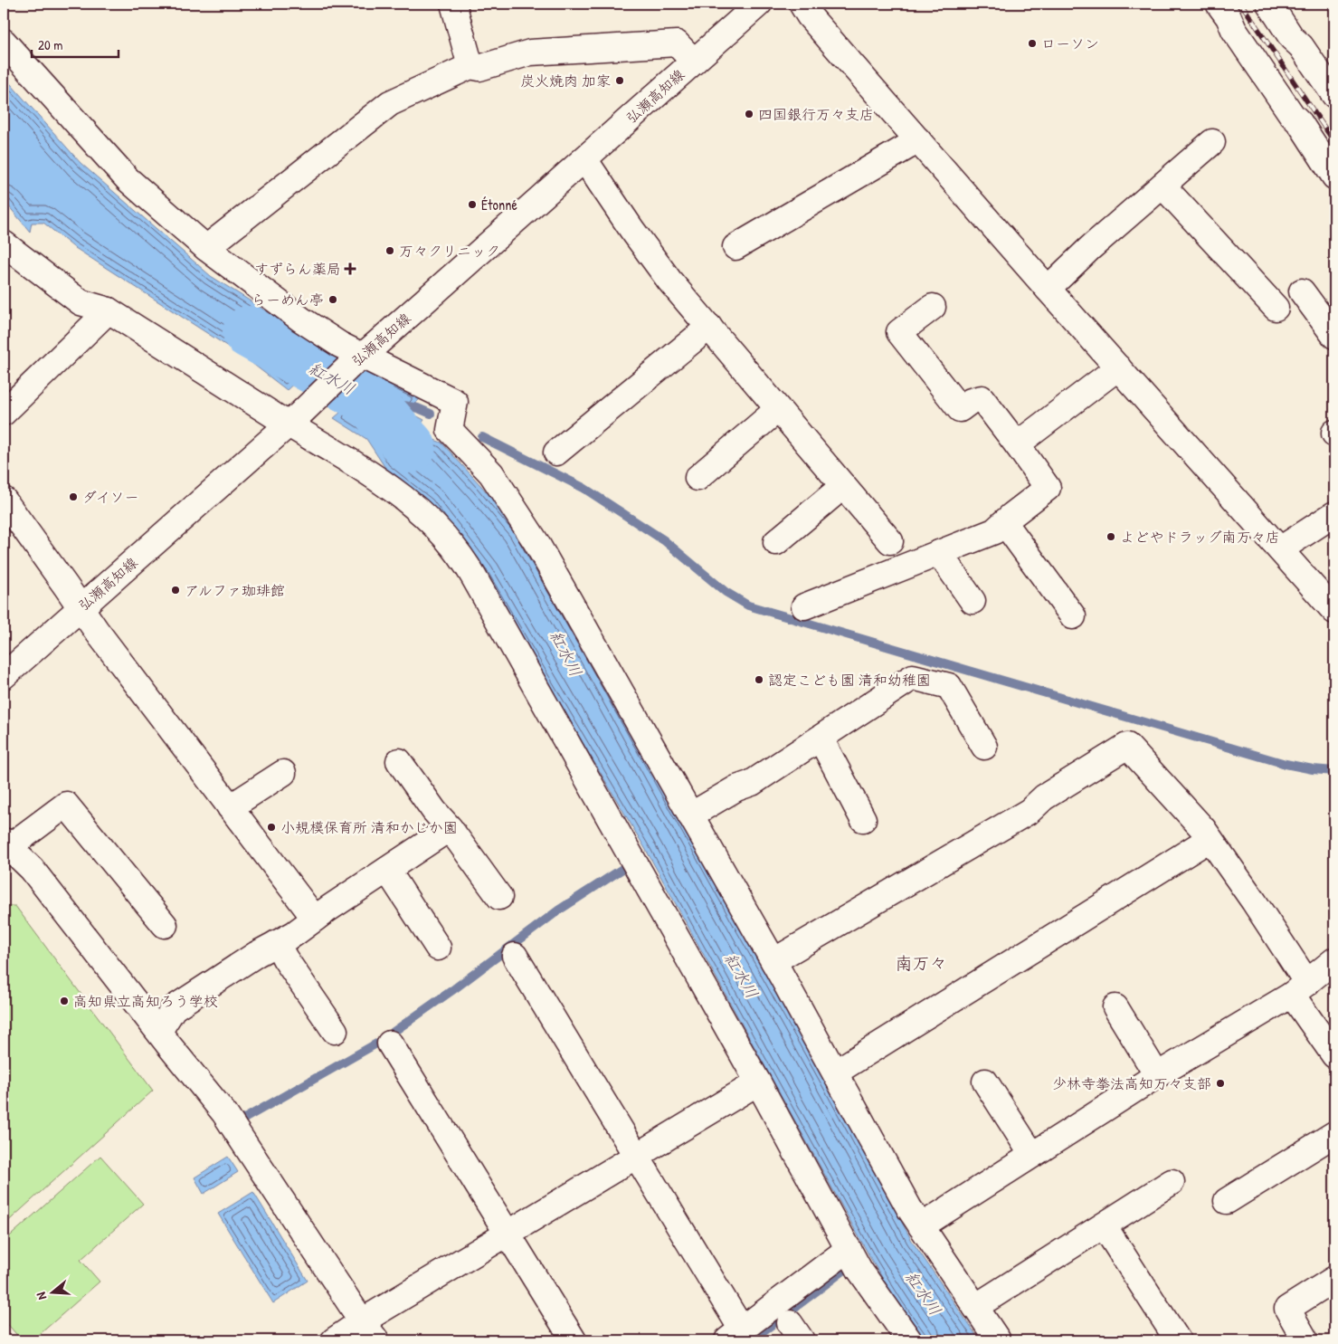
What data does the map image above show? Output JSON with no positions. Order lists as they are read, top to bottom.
{
  "streets": {
    "street": ["弘瀬高知線"]
  },
  "districts": ["南万々"],
  "water": ["紅水川"],
  "places": {
    "other": [
      "ローソン",
      "炭火焼肉 加家",
      "四国銀行万々支店",
      "Étonné",
      "万々クリニック",
      "らーめん亭",
      "ダイソー",
      "よどやドラッグ南万々店",
      "アルファ珈琲館",
      "認定こども園 清和幼稚園",
      "小規模保育所 清和かじか園",
      "高知県立高知ろう学校",
      "少林寺拳法高知万々支部"
    ],
    "health": ["すずらん薬局"]
  },
  "scale_bar": "20 m",
  "north": "left"
}
